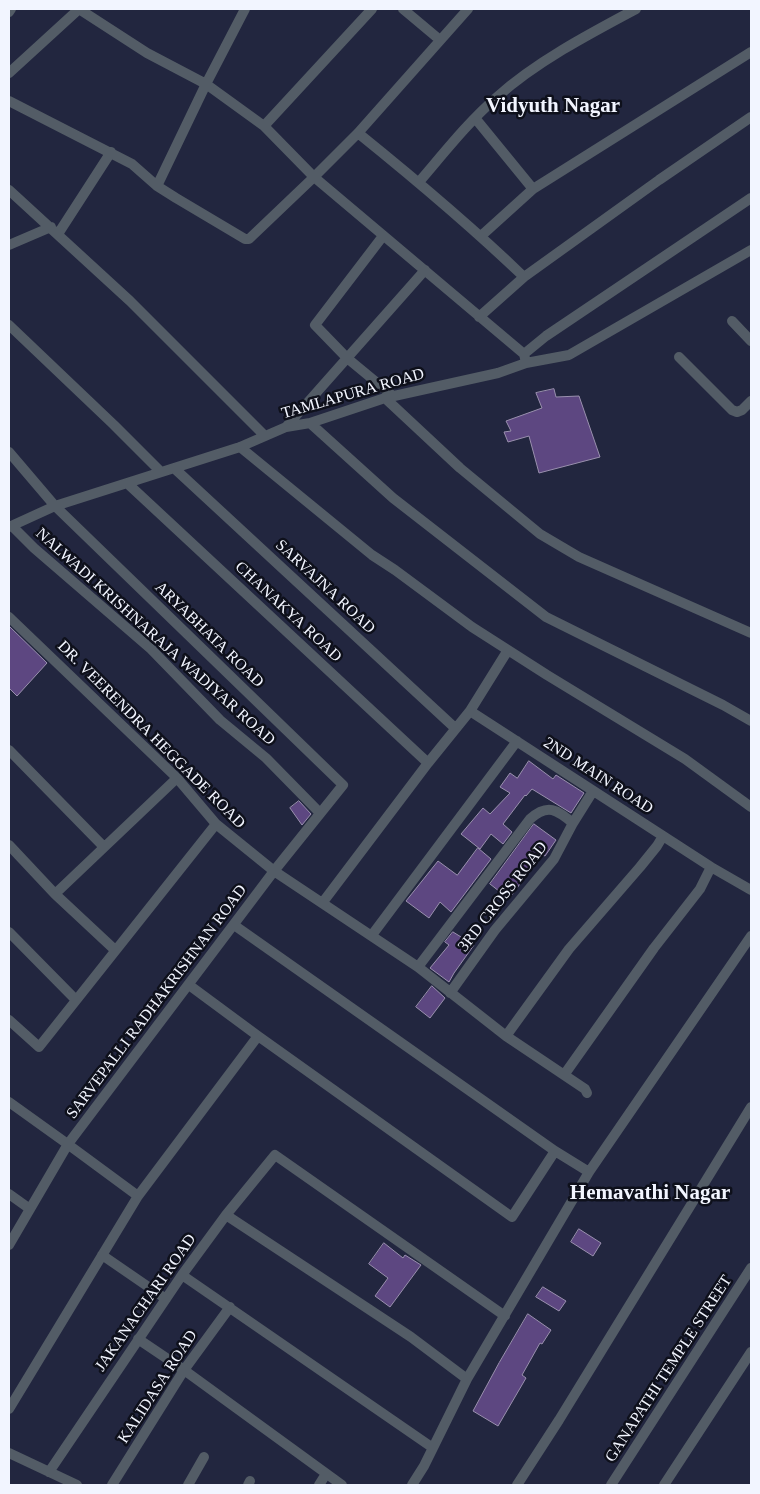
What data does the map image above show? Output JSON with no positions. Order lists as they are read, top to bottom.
{
  "streets": {
    "street": [
      "TAMLAPURA ROAD",
      "SARVAJNA ROAD",
      "CHANAKYA ROAD",
      "ARYABHATA ROAD",
      "NALWADI KRISHNARAJA WADIYAR ROAD",
      "DR. VEERENDRA HEGGADE ROAD",
      "2ND MAIN ROAD",
      "3RD CROSS ROAD",
      "SARVEPALLI RADHAKRISHNAN ROAD",
      "JAKANACHARI ROAD",
      "GANAPATHI TEMPLE STREET",
      "KALIDASA ROAD"
    ]
  },
  "crossings": [
    ["TAMLAPURA ROAD", "SARVAJNA ROAD"],
    ["TAMLAPURA ROAD", "CHANAKYA ROAD"],
    ["TAMLAPURA ROAD", "ARYABHATA ROAD"],
    ["TAMLAPURA ROAD", "NALWADI KRISHNARAJA WADIYAR ROAD"],
    ["ARYABHATA ROAD", "SARVEPALLI RADHAKRISHNAN ROAD"],
    ["NALWADI KRISHNARAJA WADIYAR ROAD", "SARVEPALLI RADHAKRISHNAN ROAD"],
    ["DR. VEERENDRA HEGGADE ROAD", "3RD CROSS ROAD"],
    ["DR. VEERENDRA HEGGADE ROAD", "SARVEPALLI RADHAKRISHNAN ROAD"],
    ["2ND MAIN ROAD", "3RD CROSS ROAD"]
  ],
  "districts": ["Vidyuth Nagar", "Hemavathi Nagar"]
}
